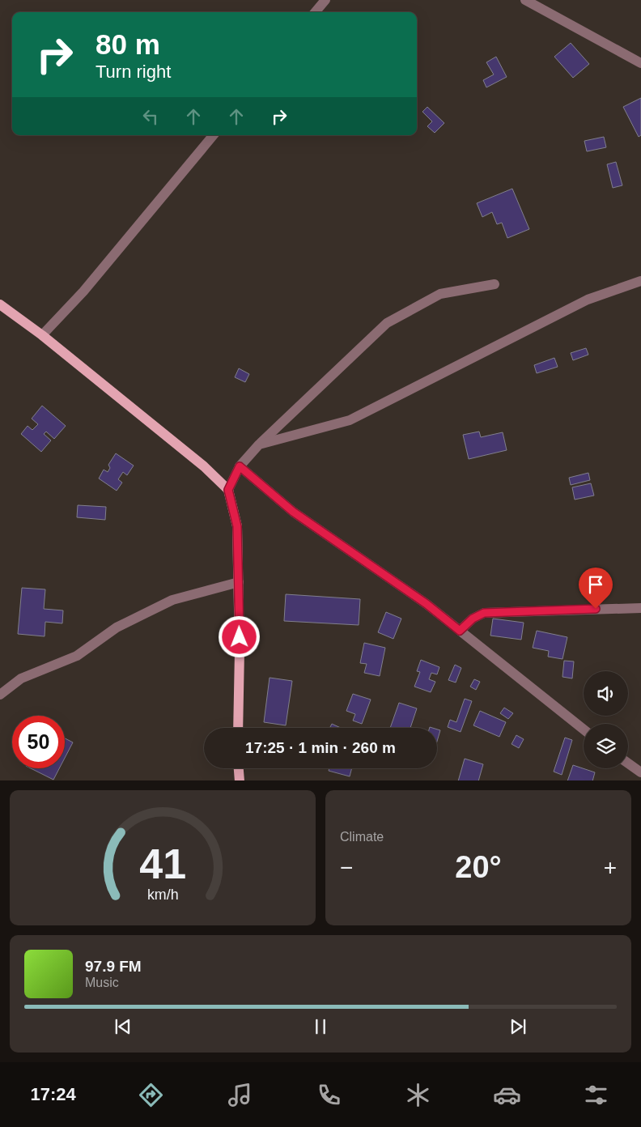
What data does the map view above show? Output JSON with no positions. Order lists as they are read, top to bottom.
{
  "page": {
    "turn": ["80 m", "Turn right"],
    "limit": "50",
    "trip": "17:25 · 1 min · 260 m",
    "tile": "Climate",
    "heat": ["−", "20°", "+"],
    "song": ["97.9 FM", "Music"],
    "tabs": "17:24",
    "gauge": ["41", "km/h"]
  }
}
